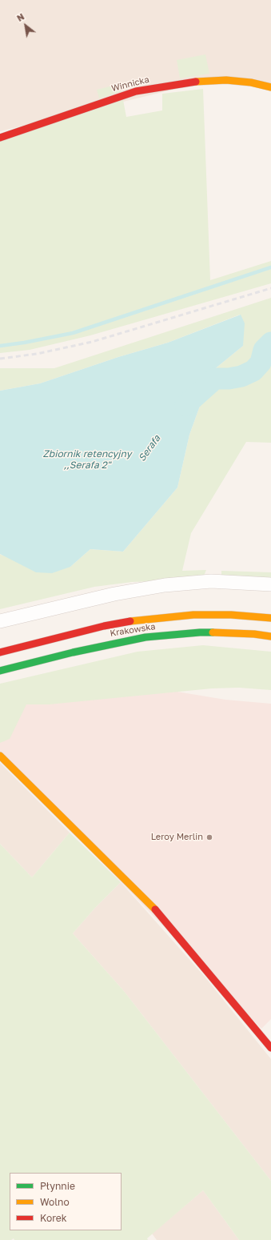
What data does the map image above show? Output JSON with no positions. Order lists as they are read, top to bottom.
{
  "streets": {
    "street": ["Winnicka", "Krakowska"]
  },
  "water": ["Serafa", "Zbiornik retencyjny ,,Serafa 2\""],
  "places": ["Leroy Merlin"],
  "legend": ["Płynnie", "Wolno", "Korek"],
  "north": "top left"
}
